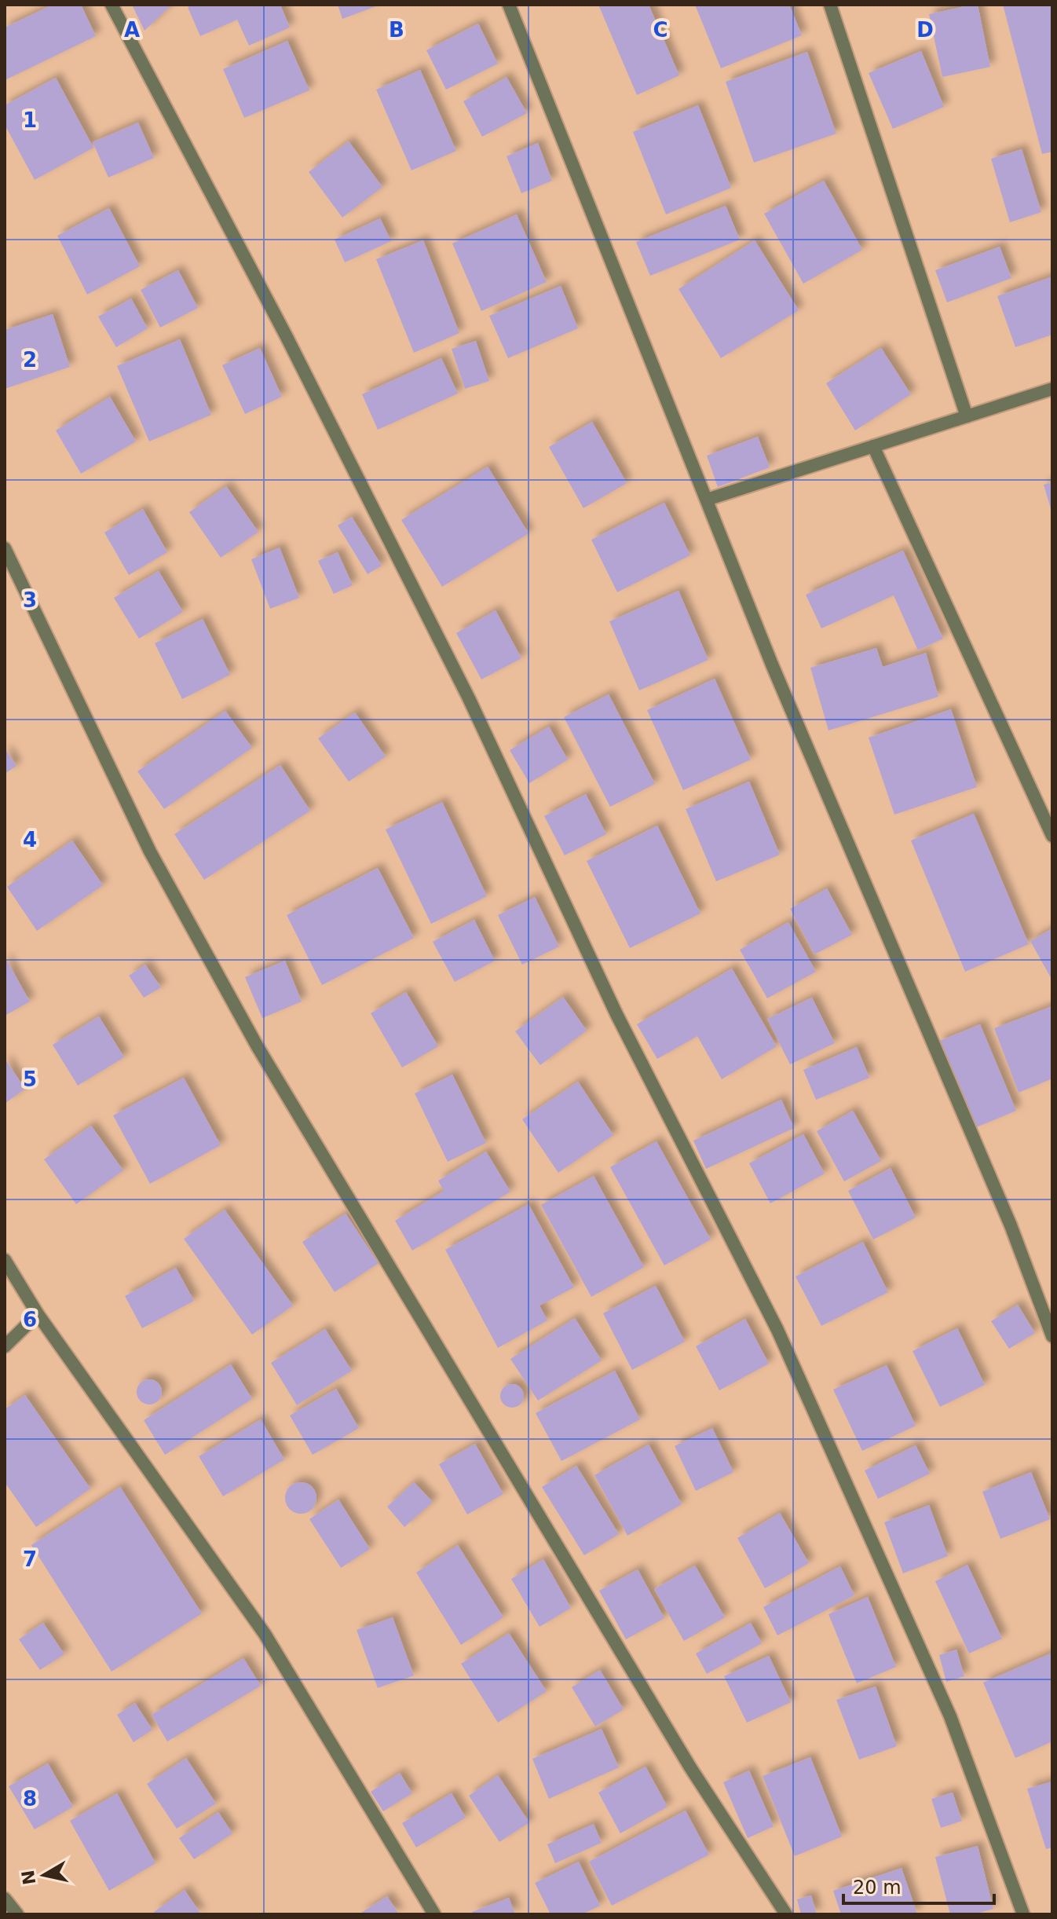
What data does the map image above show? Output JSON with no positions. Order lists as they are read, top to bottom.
{
  "scale_bar": "20 m",
  "north": "left",
  "grid": {
    "columns": [
      "A",
      "B",
      "C",
      "D"
    ],
    "rows": [
      "1",
      "2",
      "3",
      "4",
      "5",
      "6",
      "7",
      "8"
    ]
  }
}
